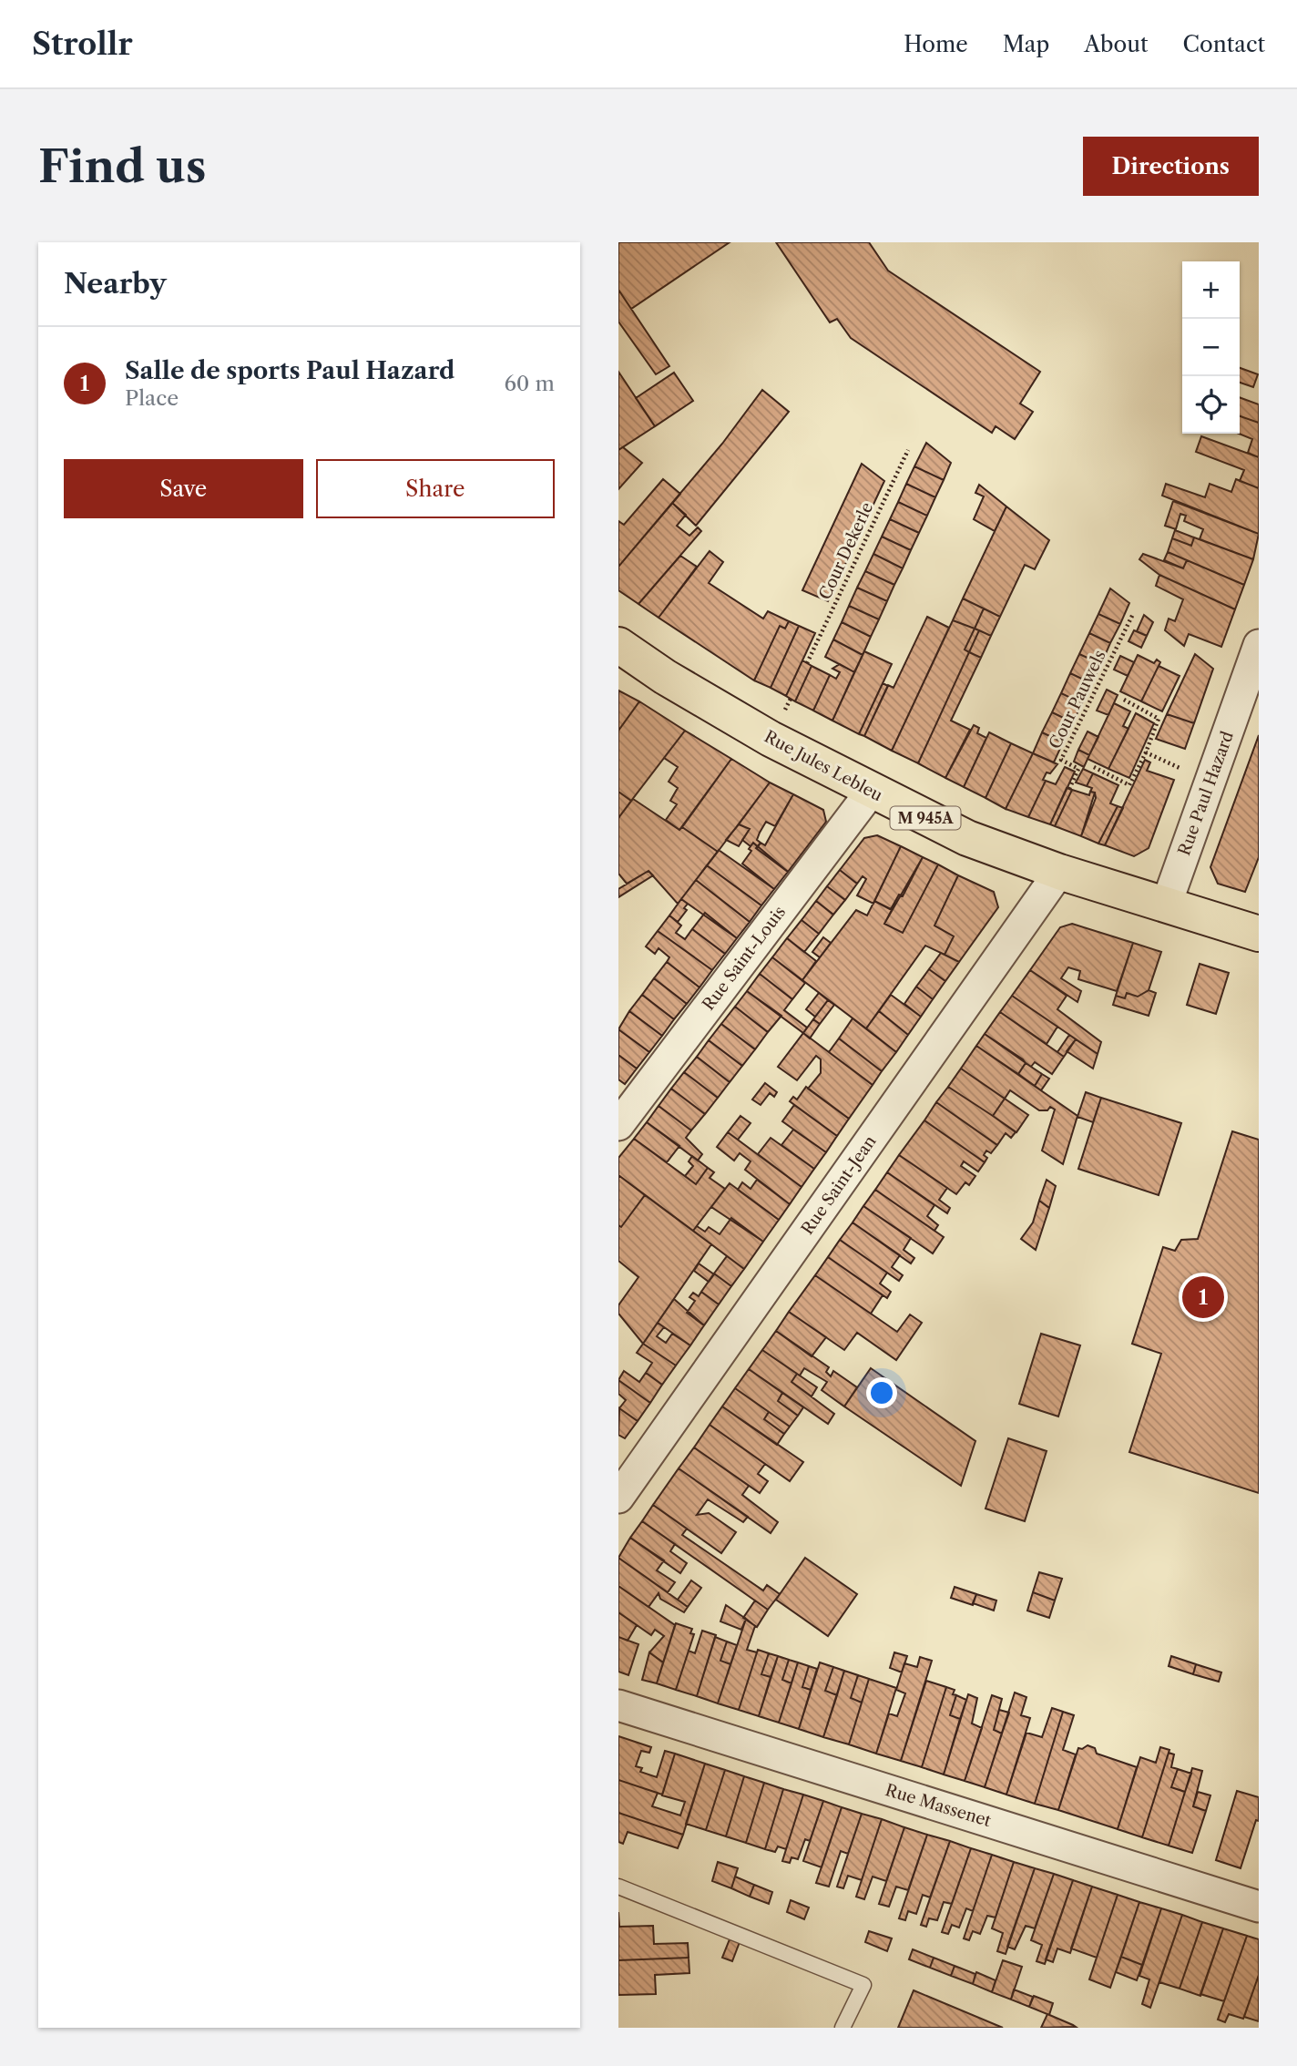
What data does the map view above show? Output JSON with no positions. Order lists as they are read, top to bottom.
{
  "streets": {
    "main road": ["Rue Jules Lebleu", "M 945A"],
    "street": [
      "Rue Paul Hazard",
      "Rue Saint-Louis",
      "Rue Saint-Jean",
      "Rue Massenet"
    ],
    "path": ["Cour Dekerle", "Cour Pauwels"]
  },
  "crossings": [
    ["Rue Jules Lebleu", "Rue Paul Hazard"],
    ["Rue Jules Lebleu", "Rue Saint-Louis"],
    ["Rue Jules Lebleu", "Rue Saint-Jean"]
  ],
  "page": {
    "header": "Strollr",
    "nav": [
      "Home",
      "Map",
      "About",
      "Contact"
    ],
    "buttons": [
      "Directions",
      ["Save", "Share"]
    ],
    "title": "Find us",
    "heading": "Nearby",
    "map_buttons": ["+", "−"],
    "list": [
      {
        "mark": "1",
        "name": "Salle de sports Paul Hazard",
        "note": "Place",
        "value": "60 m"
      }
    ],
    "pins": "1"
  }
}
